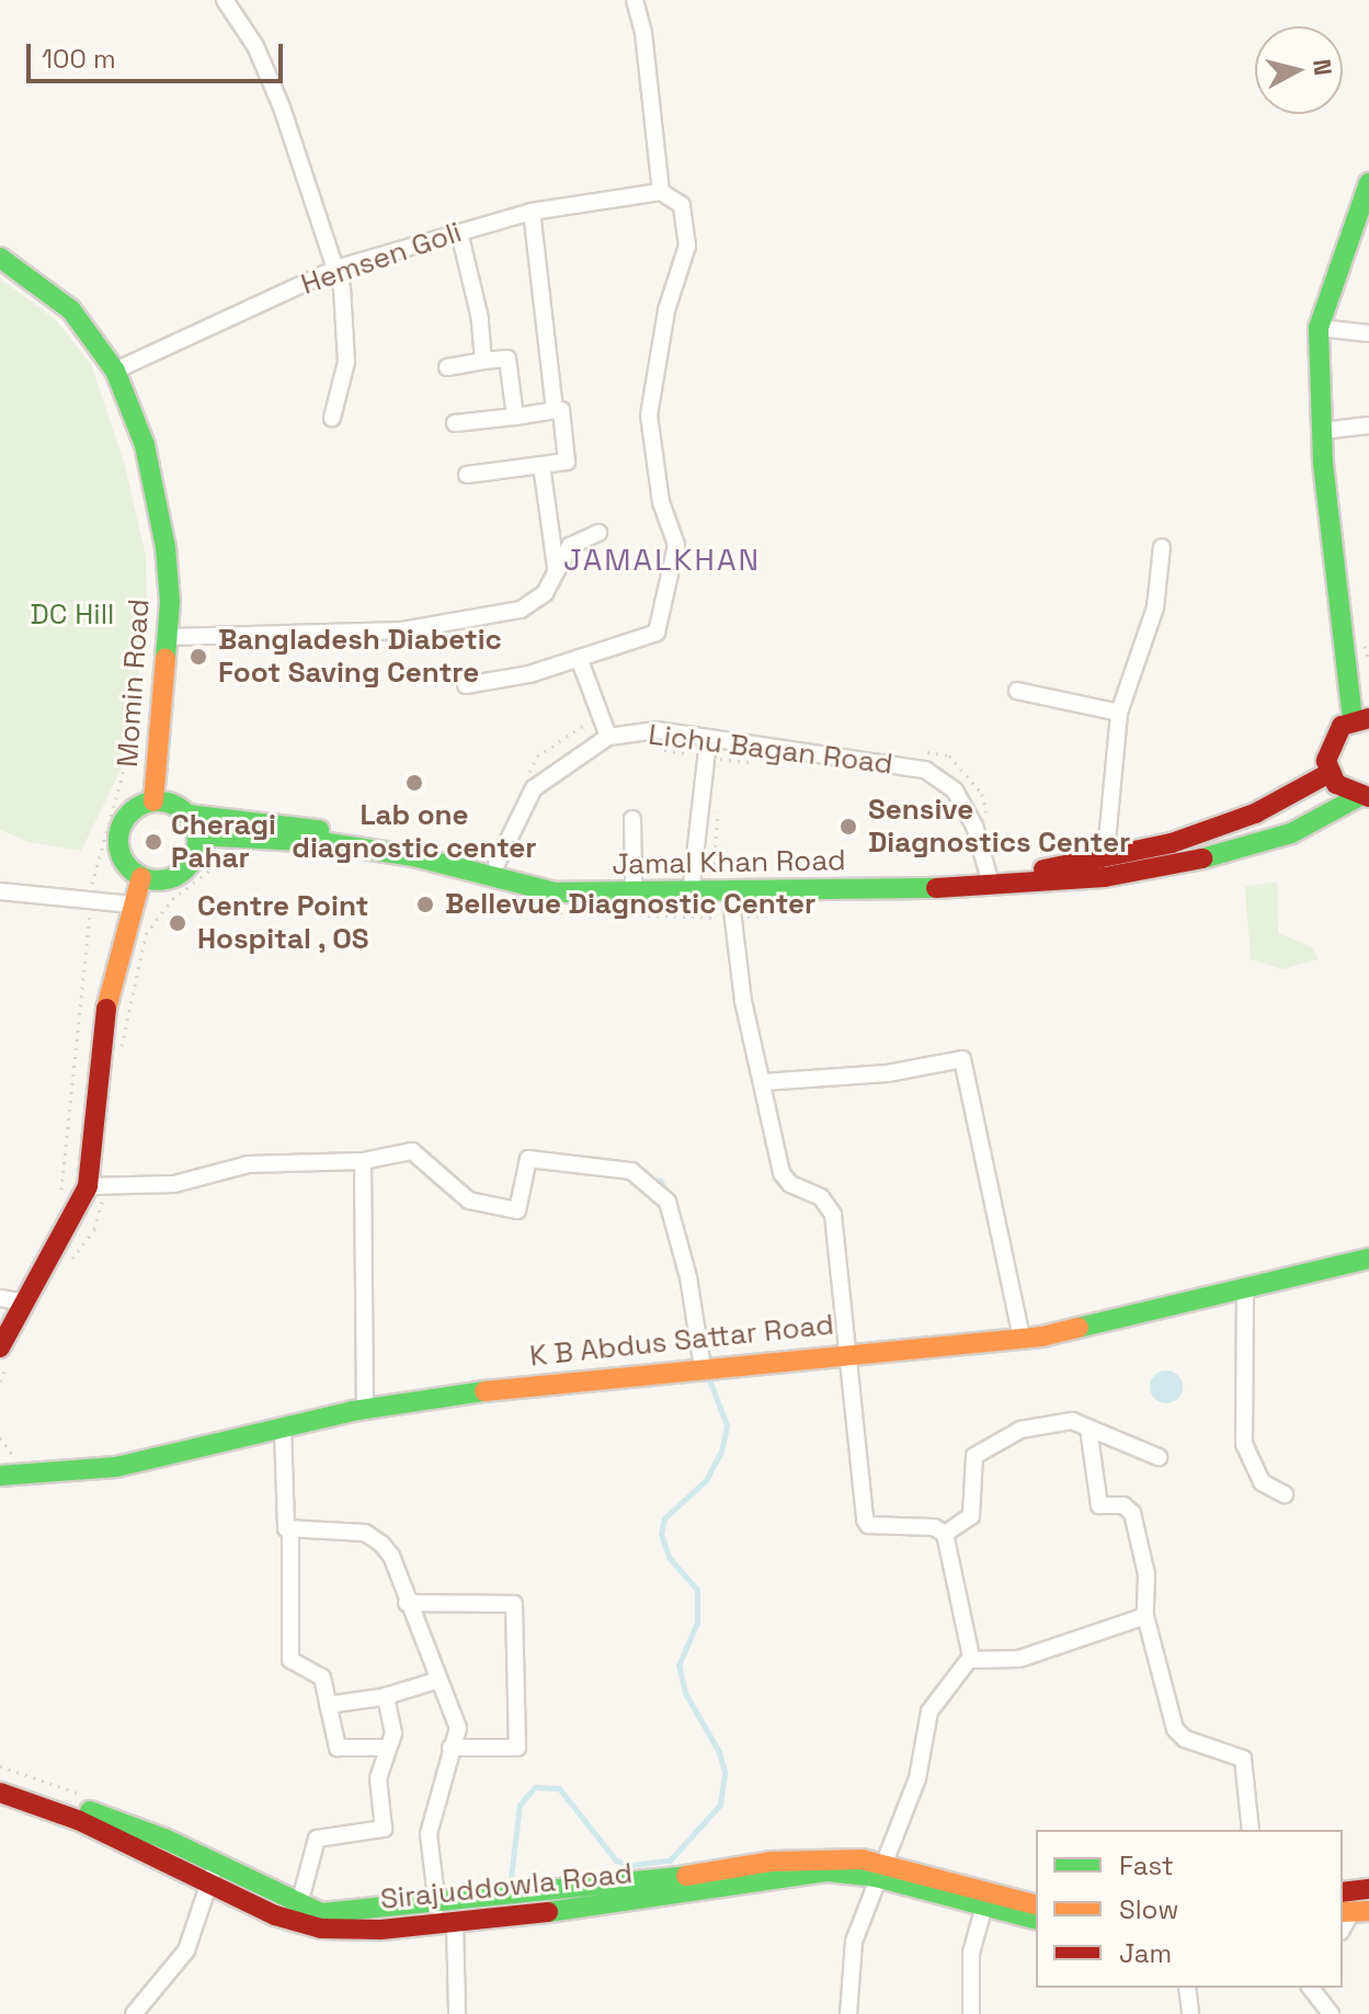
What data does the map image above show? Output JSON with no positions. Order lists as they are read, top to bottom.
{
  "streets": {
    "main road": [
      "Momin Road",
      "Jamal Khan Road",
      "K B Abdus Sattar Road",
      "Sirajuddowla Road"
    ],
    "street": ["Hemsen Goli", "Lichu Bagan Road"]
  },
  "crossings": [
    ["Hemsen Goli", "Momin Road"],
    ["Momin Road", "Jamal Khan Road"]
  ],
  "districts": ["JAMALKHAN"],
  "parks": ["DC Hill"],
  "places": [
    "Bangladesh Diabetic Foot Saving Centre",
    "Lab one diagnostic center",
    "Sensive Diagnostics Center",
    "Cheragi Pahar",
    "Bellevue Diagnostic Center",
    "Centre Point Hospital , OS"
  ],
  "legend": ["Fast", "Slow", "Jam"],
  "scale_bar": "100 m",
  "north": "right"
}
